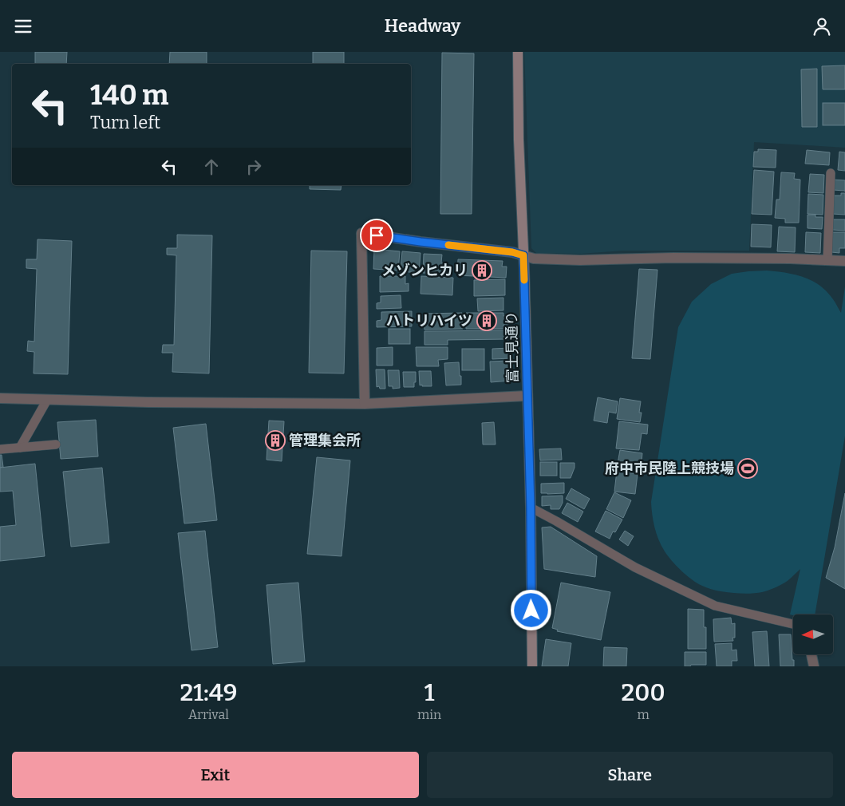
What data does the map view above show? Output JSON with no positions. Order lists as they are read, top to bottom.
{
  "streets": {
    "street": ["富士見通り"]
  },
  "places": {
    "building": ["メゾンヒカリ", "ハトリハイツ", "管理集会所"],
    "sports": ["府中市民陸上競技場"]
  },
  "north": "left",
  "page": {
    "header": "Headway",
    "turn": ["140 m", "Turn left"],
    "eta": [
      "21:49",
      "Arrival",
      "1",
      "min",
      "200",
      "m"
    ],
    "buttons": ["Exit", "Share"]
  }
}
